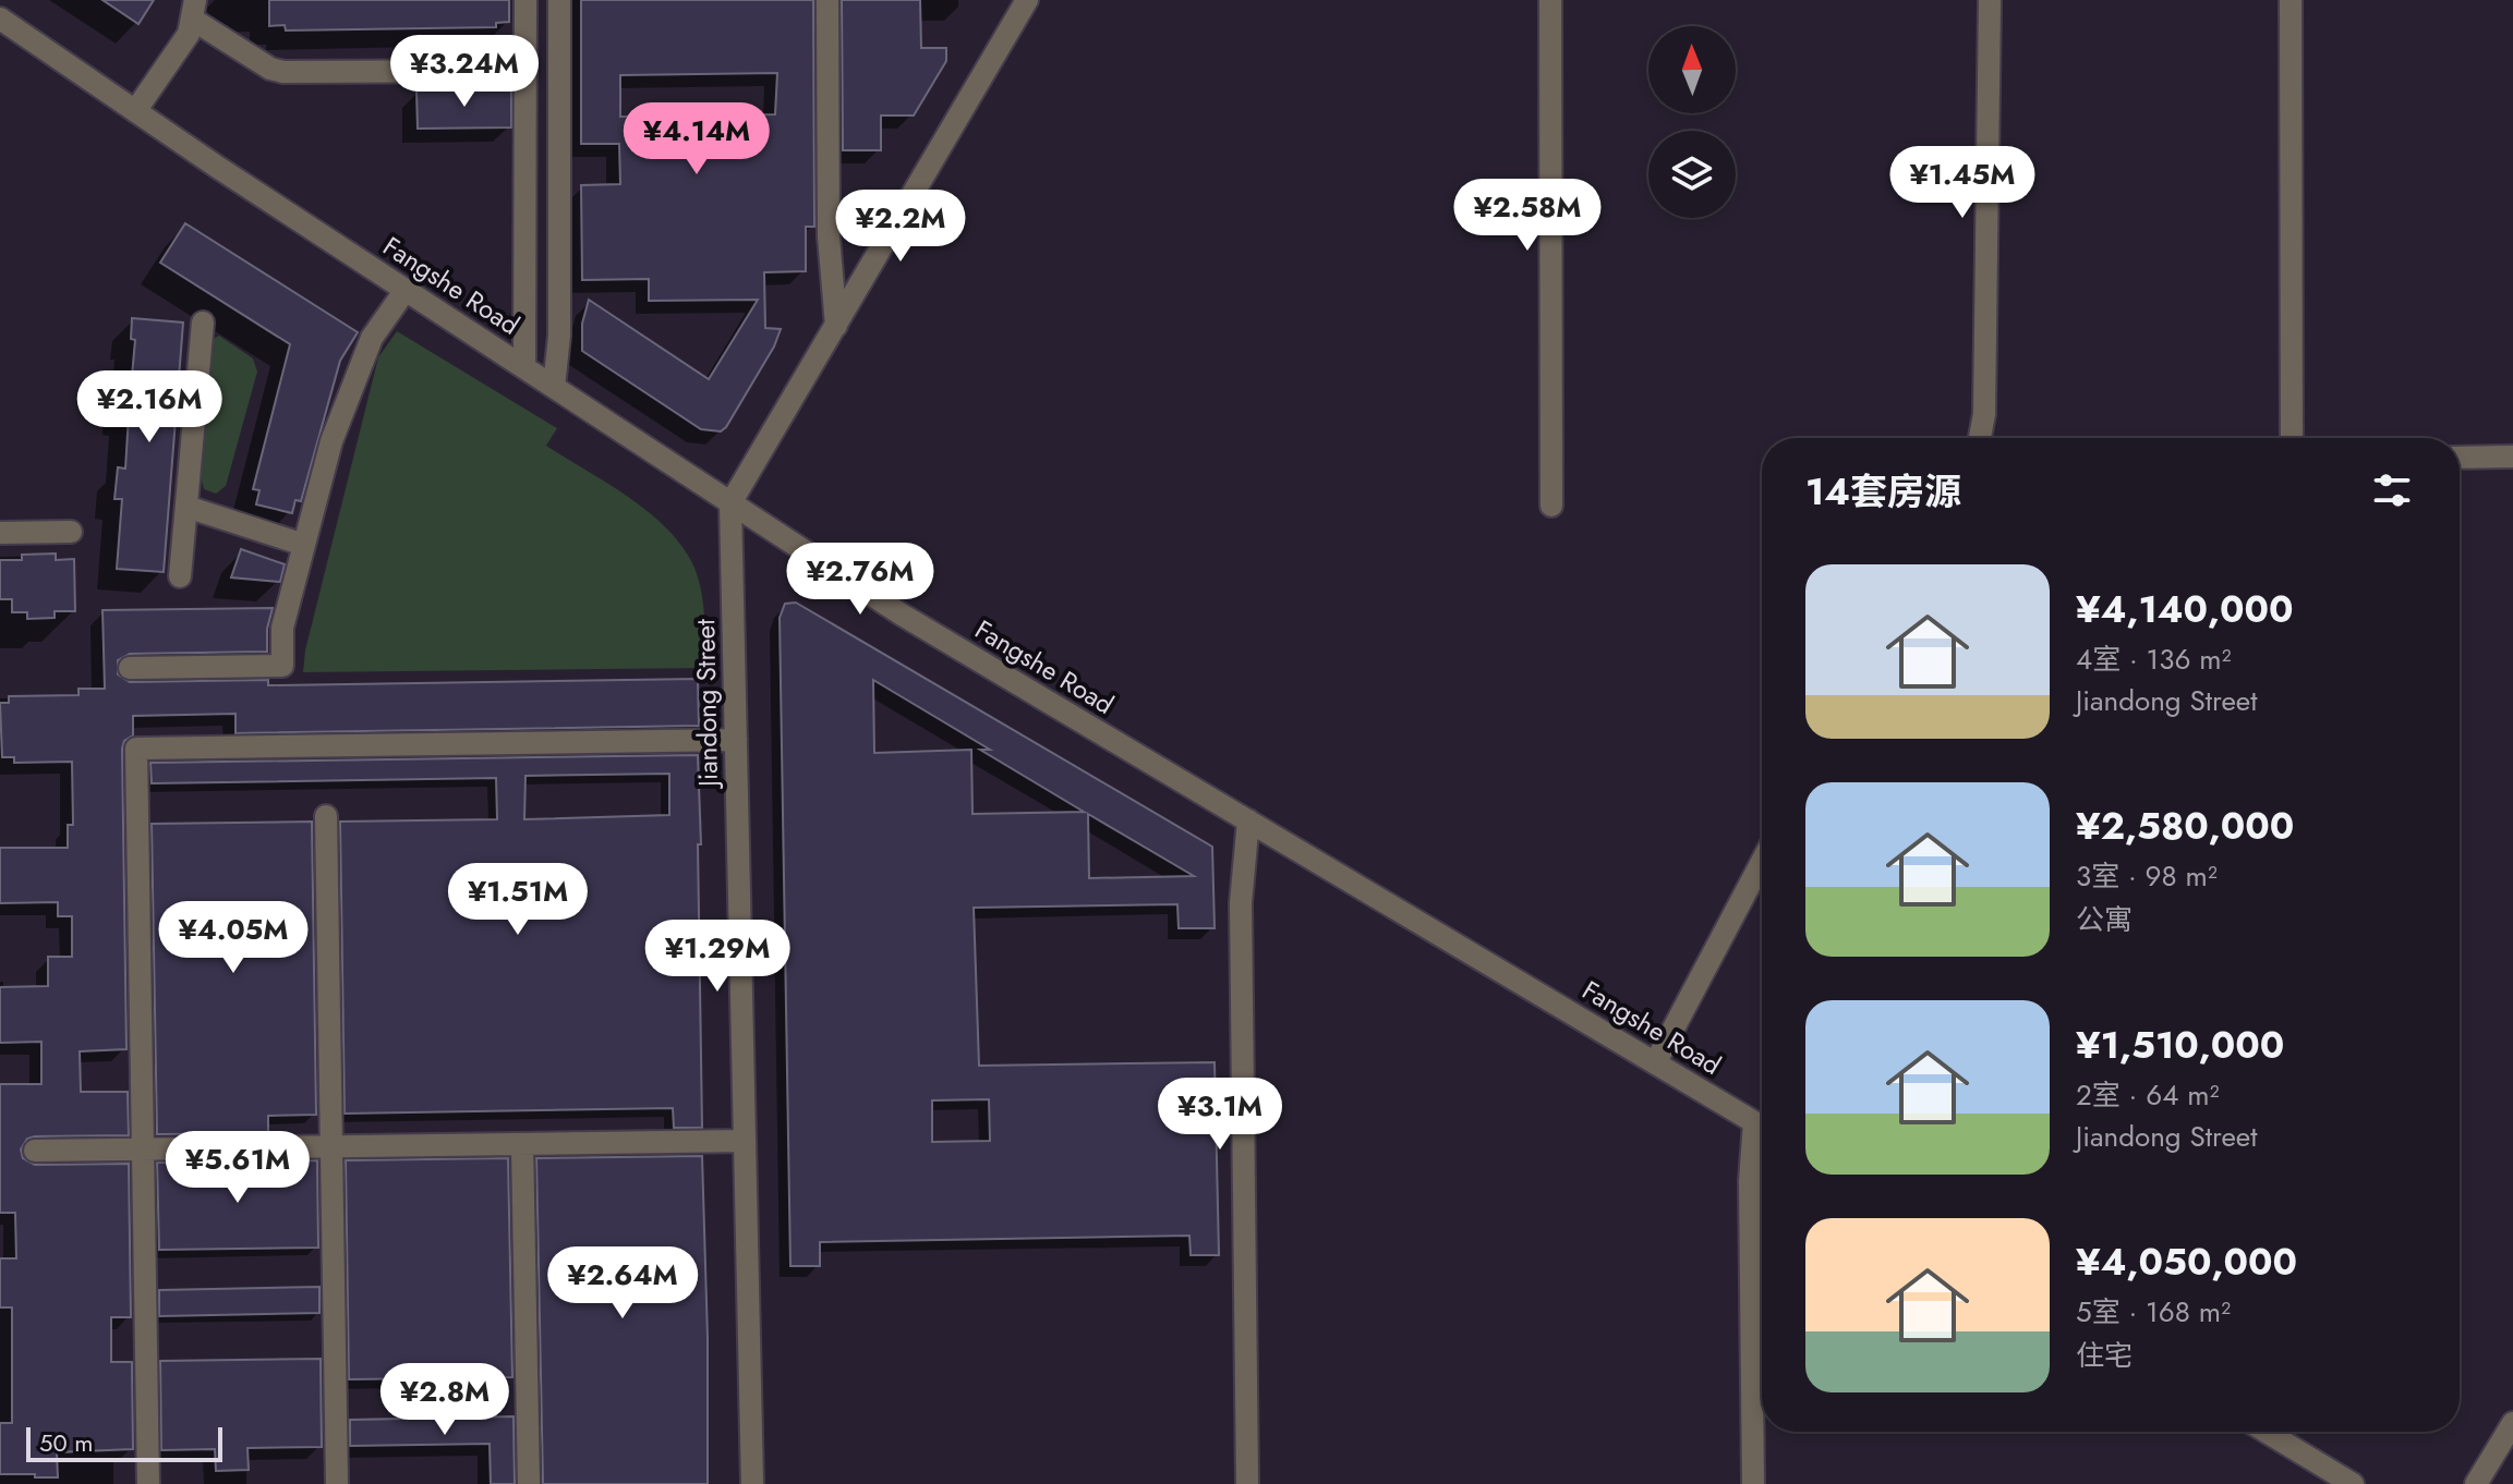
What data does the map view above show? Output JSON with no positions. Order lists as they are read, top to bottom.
{
  "streets": {
    "street": ["Fangshe Road", "Jiandong Street"]
  },
  "crossings": [
    ["Fangshe Road", "Jiandong Street"]
  ],
  "scale_bar": "50 m",
  "north": "top",
  "page": {
    "price": [
      "¥3.24M",
      "¥4.14M",
      "¥1.45M",
      "¥2.58M",
      "¥2.2M",
      "¥2.16M",
      "¥2.76M",
      "¥1.51M",
      "¥4.05M",
      "¥1.29M",
      "¥3.1M",
      "¥5.61M",
      "¥2.64M",
      "¥2.8M"
    ],
    "heading": "14套房源",
    "list": [
      {
        "name": "¥4,140,000",
        "note": "4室 · 136 m² · Jiandong Street"
      },
      {
        "name": "¥2,580,000",
        "note": "3室 · 98 m² · 公寓"
      },
      {
        "name": "¥1,510,000",
        "note": "2室 · 64 m² · Jiandong Street"
      },
      {
        "name": "¥4,050,000",
        "note": "5室 · 168 m² · 住宅"
      }
    ],
    "scale": "50 m"
  }
}
